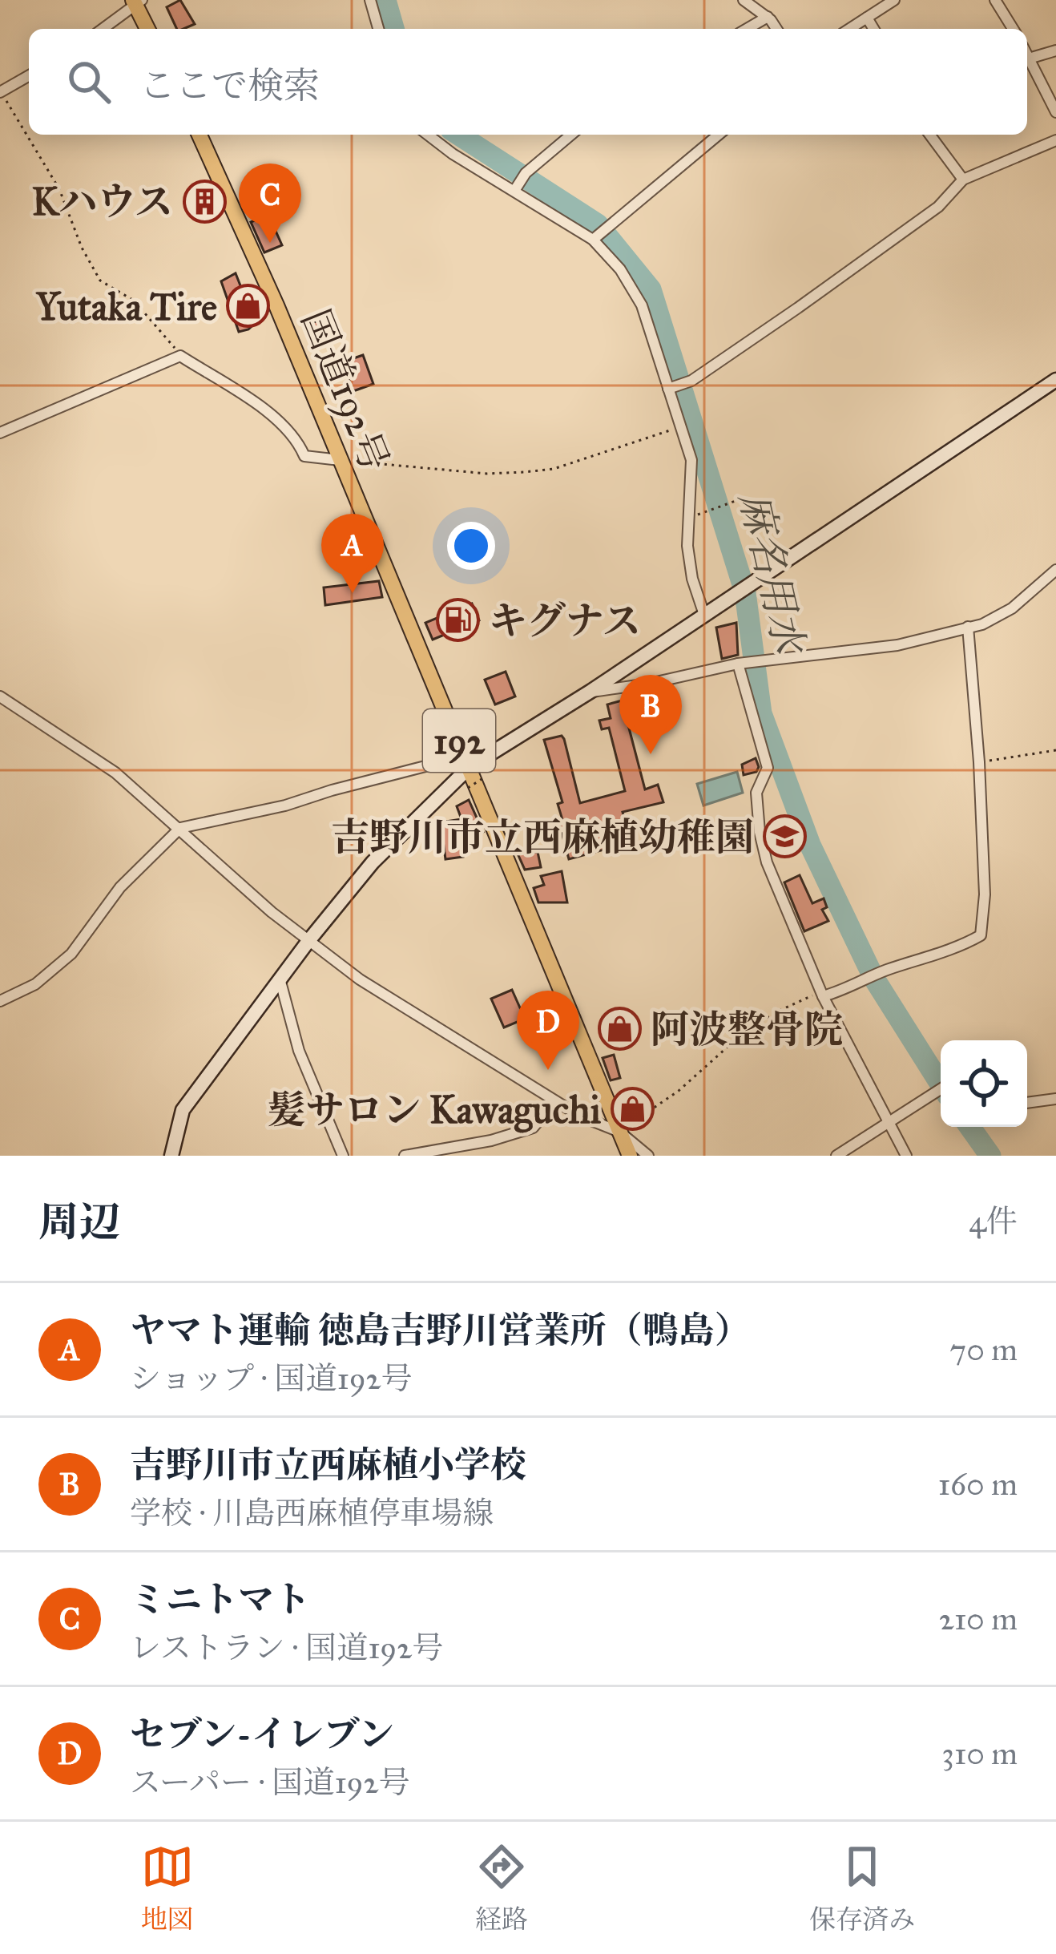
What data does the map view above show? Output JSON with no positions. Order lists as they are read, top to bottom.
{
  "streets": {
    "highway": ["国道192号", "192"]
  },
  "water": ["麻名用水"],
  "places": {
    "building": ["Kハウス"],
    "shop": ["Yutaka Tire", "阿波整骨院", "髪サロン Kawaguchi"],
    "fuel station": ["キグナス"],
    "school or university": ["吉野川市立西麻植幼稚園"]
  },
  "page": {
    "search": "ここで検索",
    "pins": [
      "C",
      "A",
      "B",
      "D"
    ],
    "heading": ["周辺", "4件"],
    "list": [
      {
        "mark": "A",
        "name": "ヤマト運輸 徳島吉野川営業所（鴨島）",
        "note": "ショップ · 国道192号",
        "value": "70 m"
      },
      {
        "mark": "B",
        "name": "吉野川市立西麻植小学校",
        "note": "学校 · 川島西麻植停車場線",
        "value": "160 m"
      },
      {
        "mark": "C",
        "name": "ミニトマト",
        "note": "レストラン · 国道192号",
        "value": "210 m"
      },
      {
        "mark": "D",
        "name": "セブン-イレブン",
        "note": "スーパー · 国道192号",
        "value": "310 m"
      }
    ],
    "nav": ["地図", "経路", "保存済み"]
  }
}
